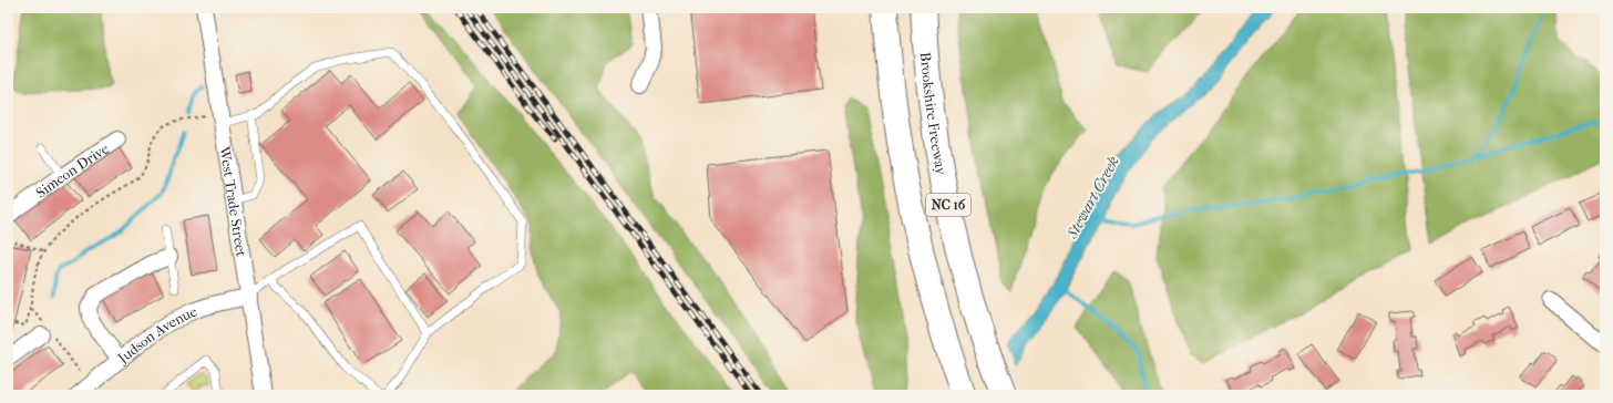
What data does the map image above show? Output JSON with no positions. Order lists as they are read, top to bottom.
{
  "streets": {
    "highway": ["Brookshire Freeway", "NC 16"],
    "street": ["Simeon Drive", "West Trade Street", "Judson Avenue"]
  },
  "crossings": [
    ["West Trade Street", "Judson Avenue"]
  ],
  "water": ["Stewart Creek"]
}
